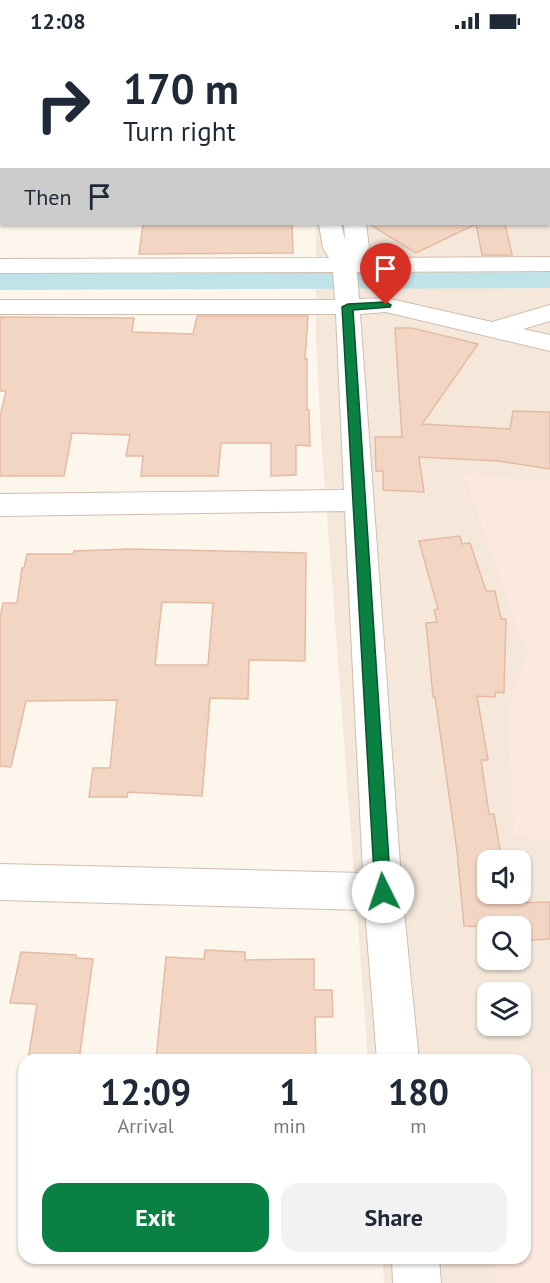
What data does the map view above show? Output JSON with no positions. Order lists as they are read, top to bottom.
{
  "page": {
    "status": "12:08",
    "turn": ["170 m", "Turn right"],
    "then": "Then",
    "eta": [
      "12:09",
      "Arrival",
      "1",
      "min",
      "180",
      "m"
    ],
    "buttons": ["Exit", "Share"]
  }
}
